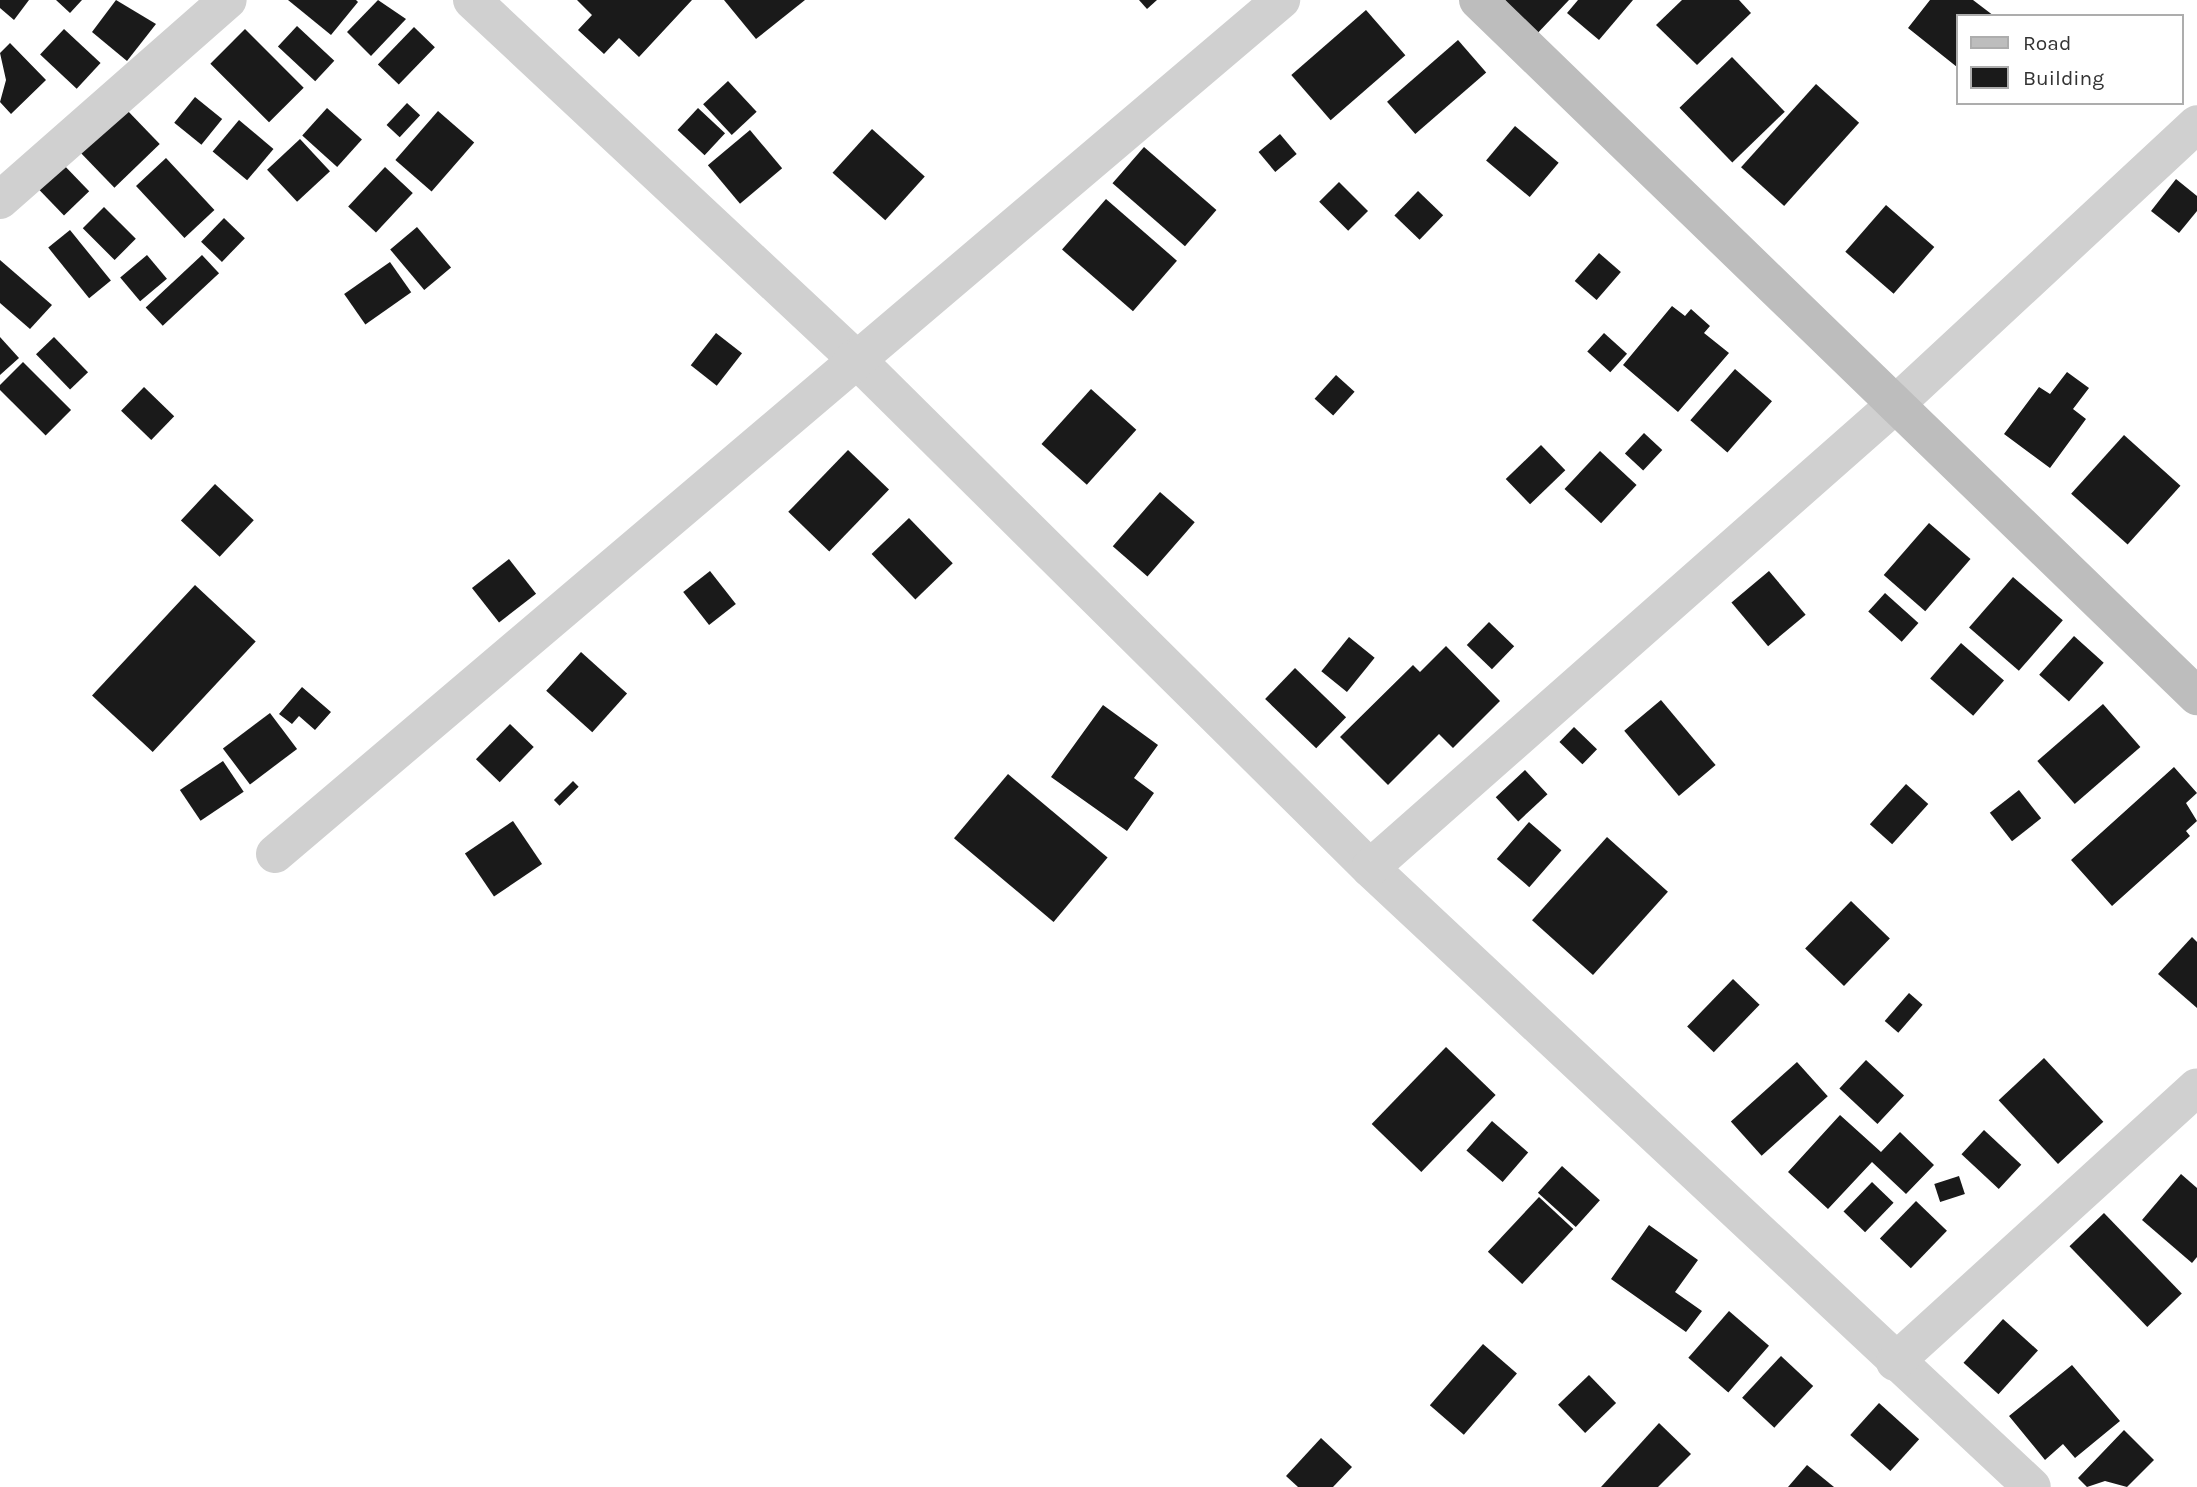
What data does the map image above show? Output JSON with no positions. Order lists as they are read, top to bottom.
{
  "legend": ["Road", "Building"]
}
